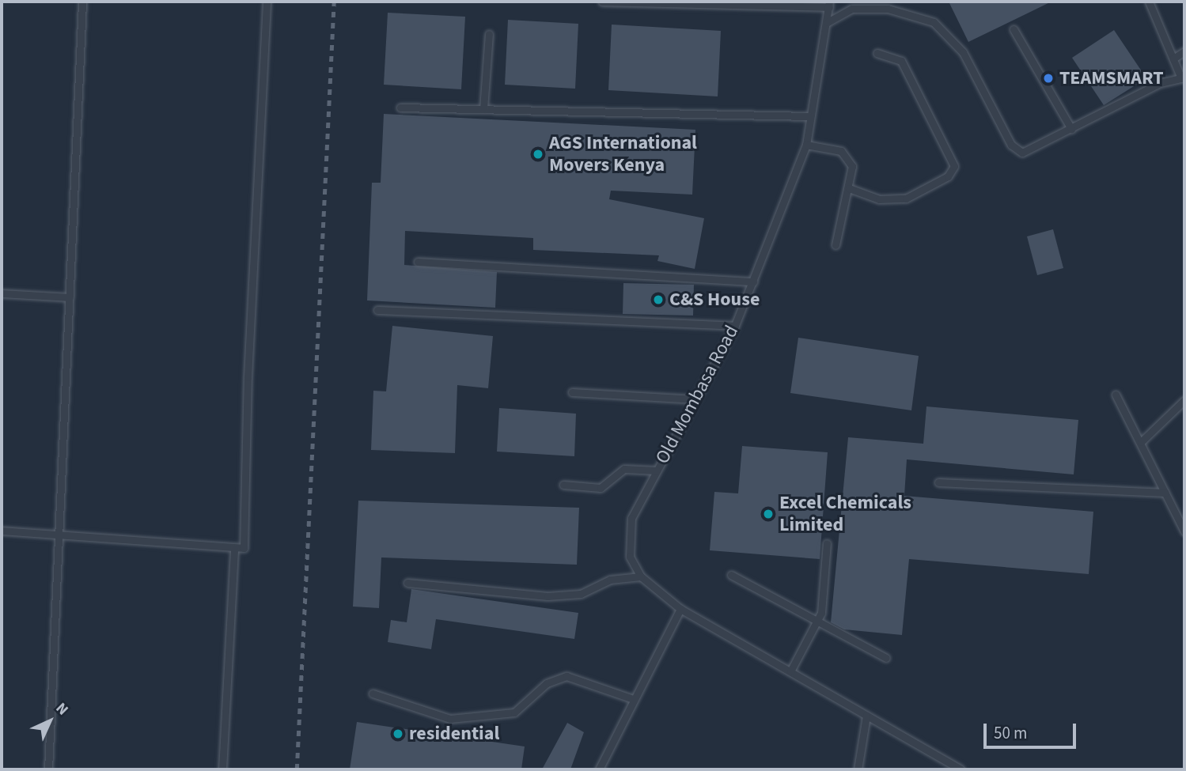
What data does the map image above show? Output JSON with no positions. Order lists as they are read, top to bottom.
{
  "streets": {
    "lane": ["Old Mombasa Road"]
  },
  "places": [
    "TEAMSMART",
    "AGS International Movers Kenya",
    "C&S House",
    "Excel Chemicals Limited",
    "residential"
  ],
  "scale_bar": "50 m",
  "north": "top right"
}
